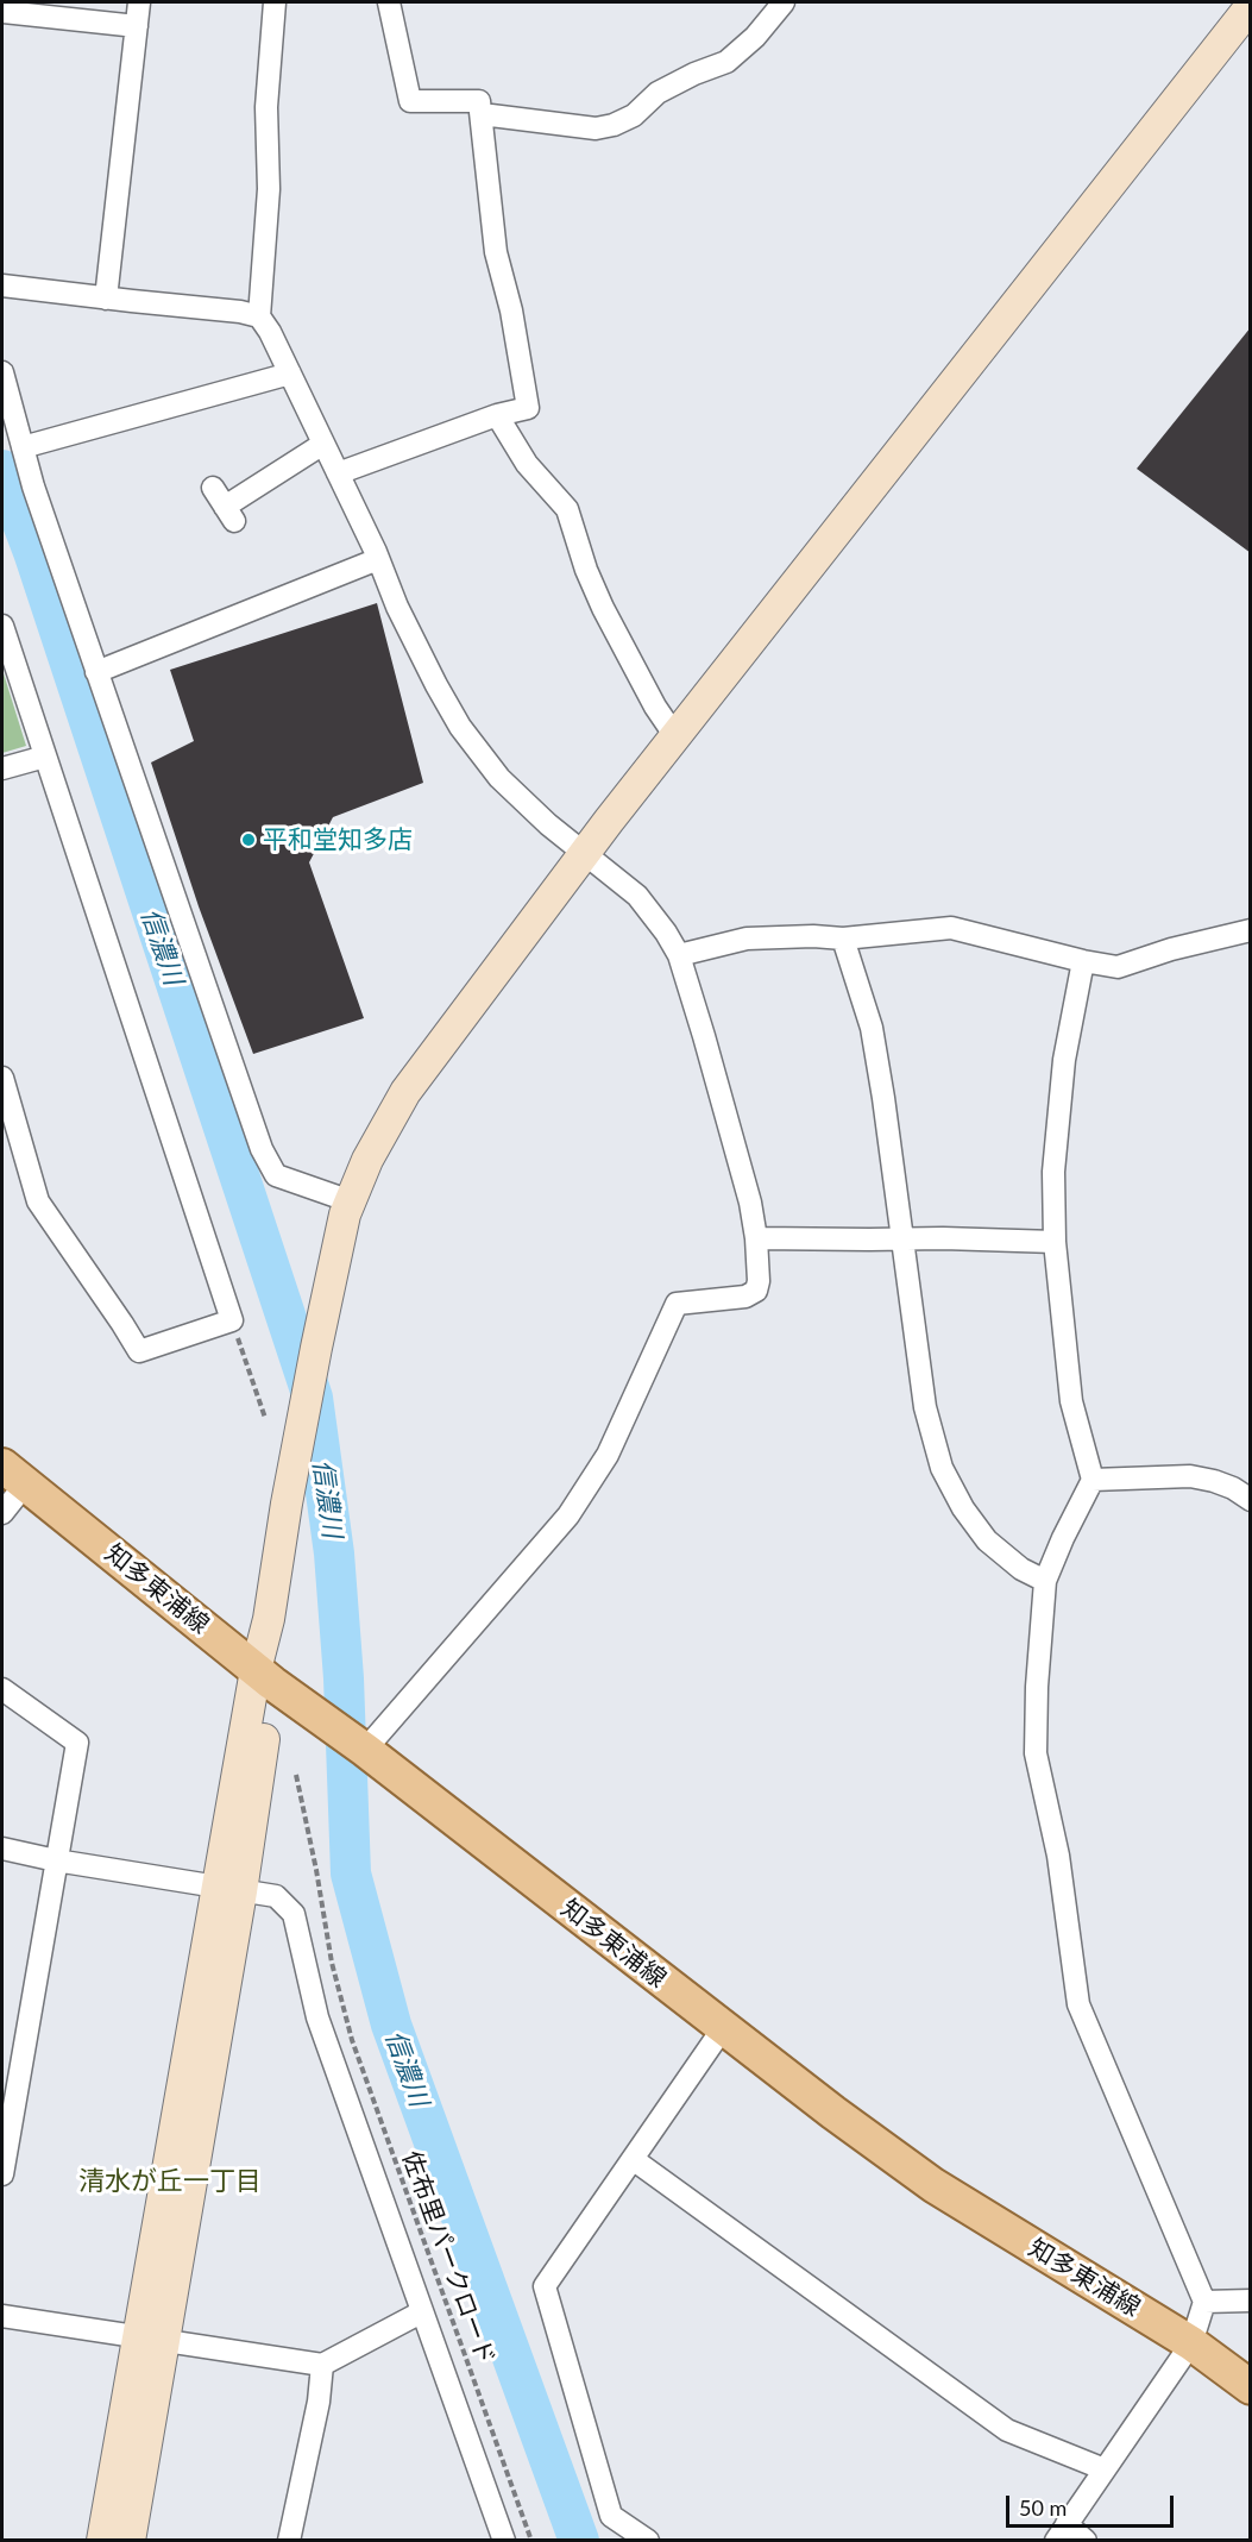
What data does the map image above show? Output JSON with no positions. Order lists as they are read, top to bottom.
{
  "streets": {
    "main road": ["知多東浦線"],
    "path": ["佐布里パークロード"]
  },
  "districts": ["清水が丘一丁目"],
  "water": ["信濃川"],
  "places": ["平和堂知多店"],
  "scale_bar": "50 m"
}
